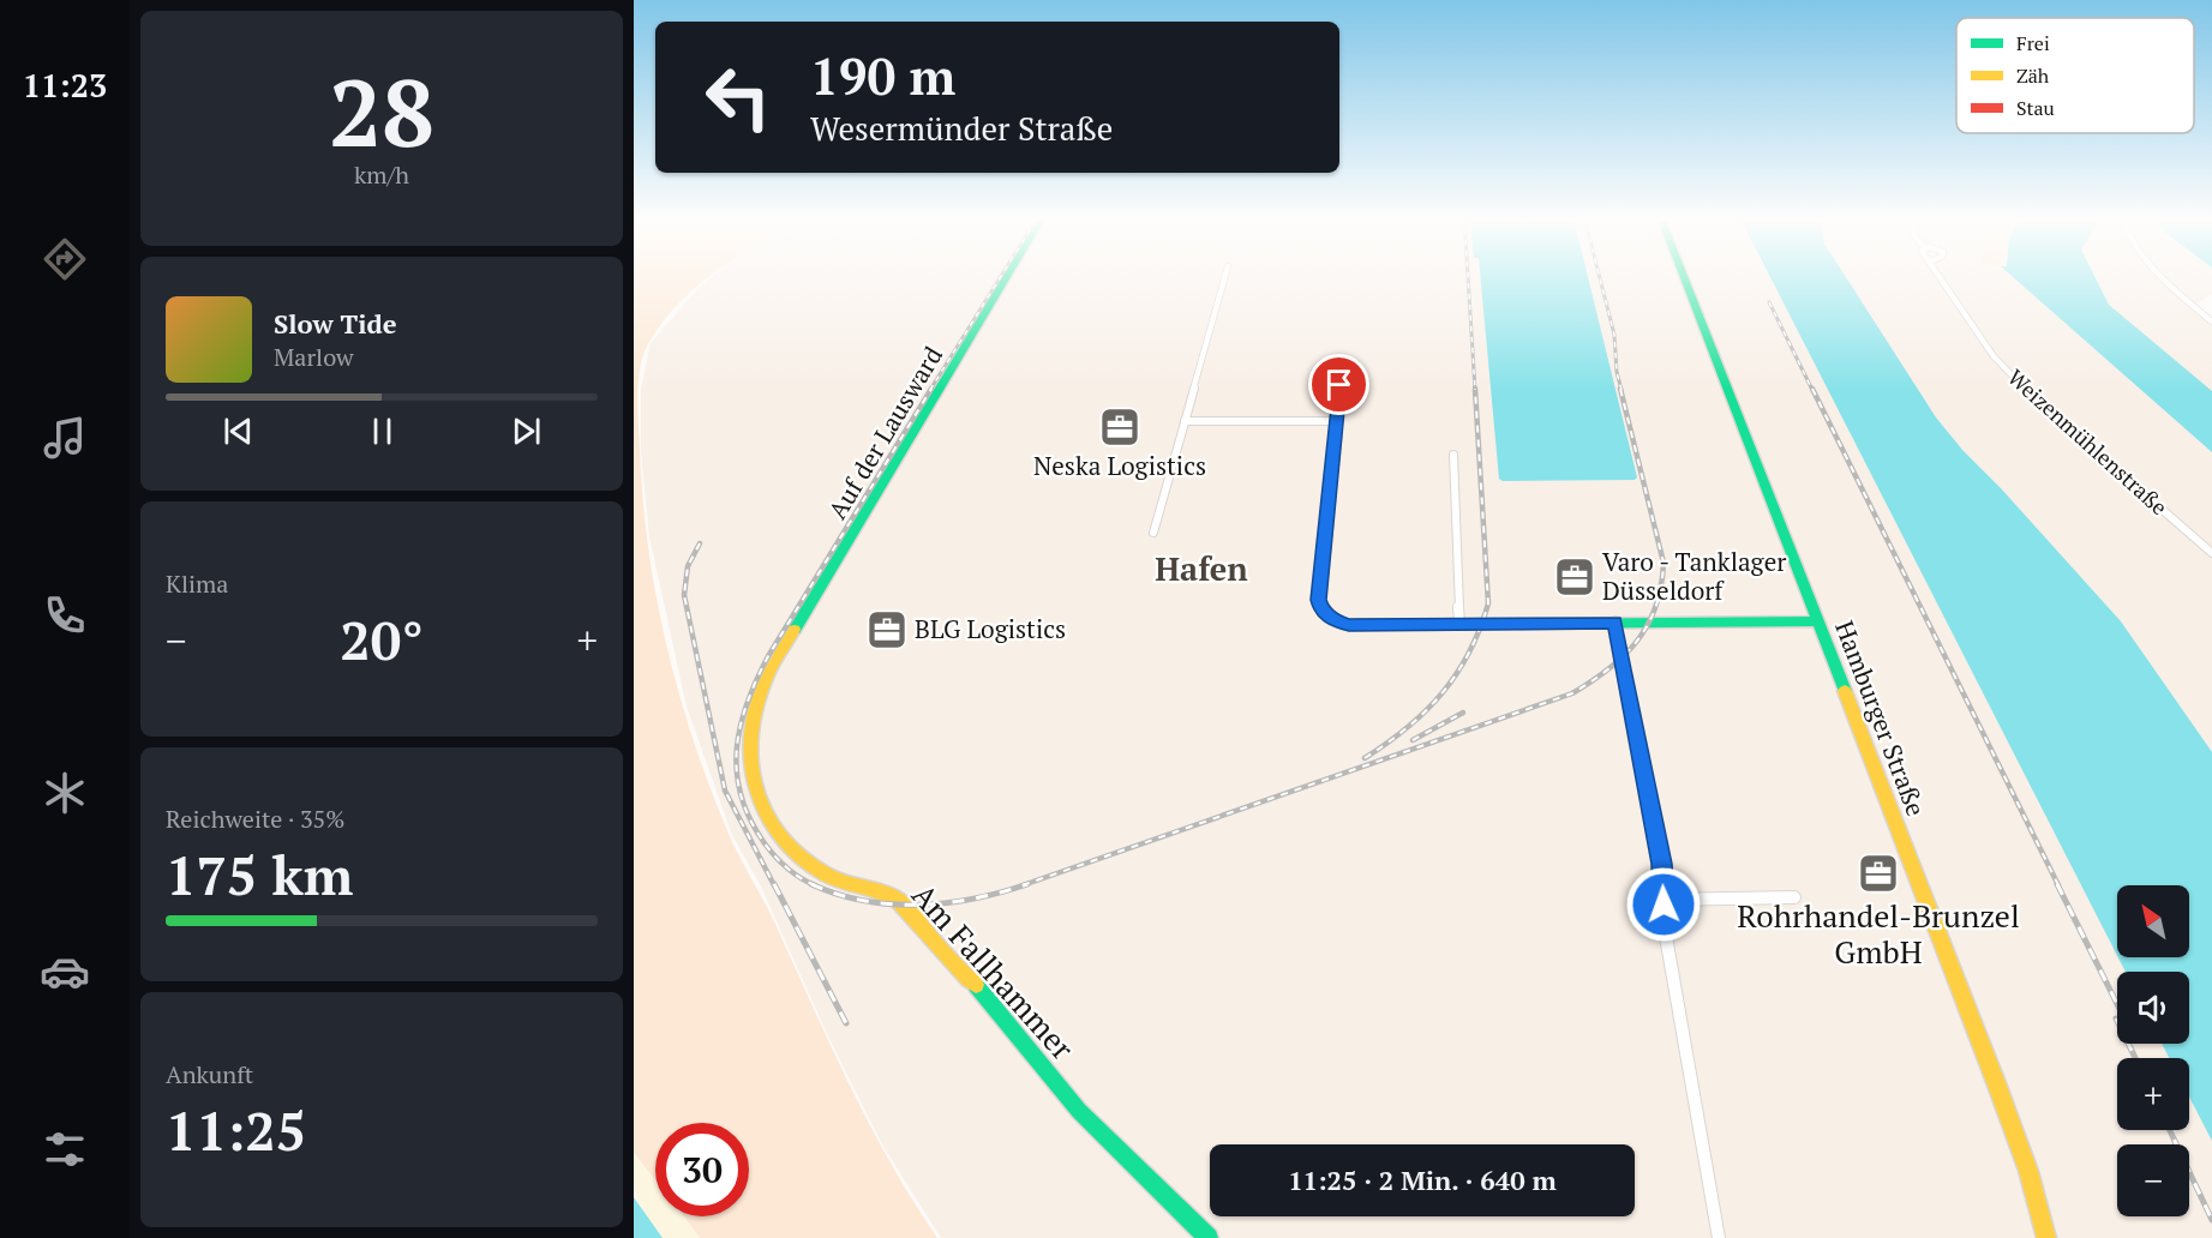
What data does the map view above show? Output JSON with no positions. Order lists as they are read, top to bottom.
{
  "streets": {
    "street": [
      "Auf der Lausward",
      "Weizenmühlenstraße",
      "Hamburger Straße",
      "Am Fallhammer"
    ]
  },
  "crossings": [
    ["Auf der Lausward", "Am Fallhammer"]
  ],
  "districts": ["Hafen"],
  "places": {
    "office": [
      "Neska Logistics",
      "Varo - Tanklager Düsseldorf",
      "BLG Logistics",
      "Rohrhandel-Brunzel GmbH"
    ]
  },
  "legend": ["Frei", "Zäh", "Stau"],
  "north": "top left",
  "page": {
    "tabs": "11:23",
    "tile": [
      ["28", "km/h"],
      "Klima",
      ["Reichweite · 35%", "175 km"],
      ["Ankunft", "11:25"]
    ],
    "turn": ["190 m", "Wesermünder Straße"],
    "song": ["Slow Tide", "Marlow"],
    "heat": ["−", "20°", "+"],
    "map_buttons": ["+", "−"],
    "limit": "30",
    "trip": "11:25 · 2 Min. · 640 m"
  }
}
